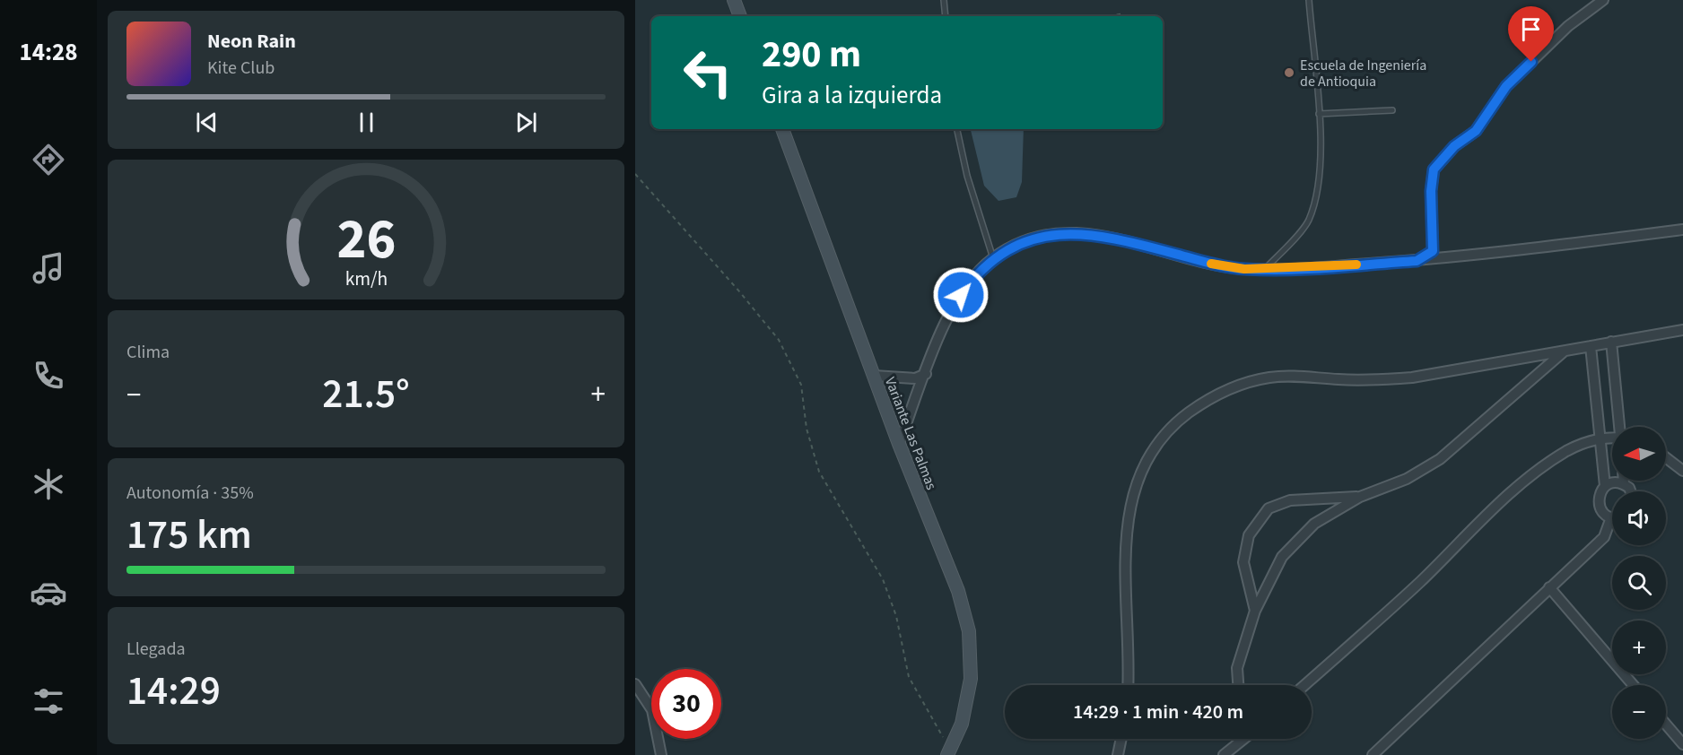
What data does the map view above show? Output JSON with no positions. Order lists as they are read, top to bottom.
{
  "streets": {
    "main road": ["Variante Las Palmas"]
  },
  "places": ["Escuela de Ingeniería de Antioquia"],
  "north": "left",
  "page": {
    "tabs": "14:28",
    "turn": ["290 m", "Gira a la izquierda"],
    "song": ["Neon Rain", "Kite Club"],
    "tile": [
      "Clima",
      ["Autonomía · 35%", "175 km"],
      ["Llegada", "14:29"]
    ],
    "heat": ["−", "21.5°", "+"],
    "map_buttons": ["+", "−"],
    "limit": "30",
    "trip": "14:29 · 1 min · 420 m",
    "gauge": ["26", "km/h"]
  }
}
